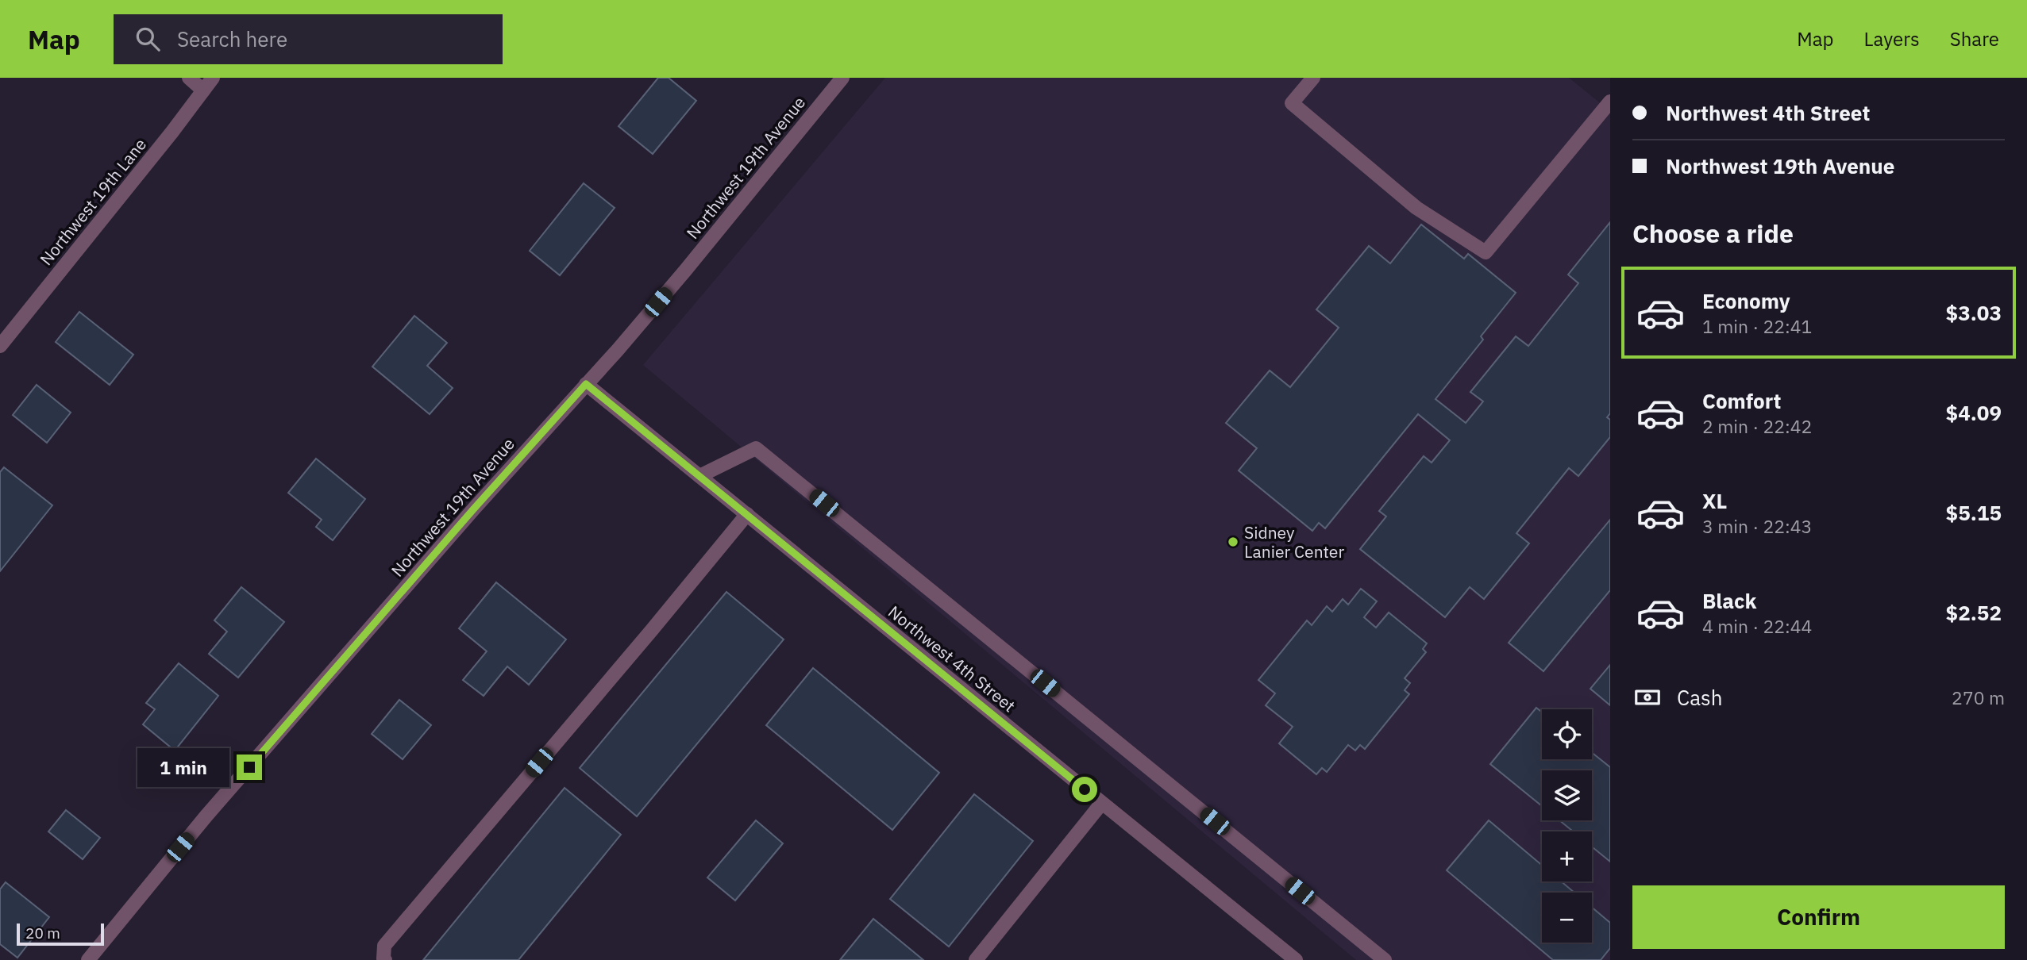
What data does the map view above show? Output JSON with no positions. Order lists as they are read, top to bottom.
{
  "streets": {
    "street": ["Northwest 19th Avenue", "Northwest 19th Lane", "Northwest 4th Street"]
  },
  "crossings": [
    ["Northwest 19th Avenue", "Northwest 4th Street"]
  ],
  "places": ["Sidney Lanier Center"],
  "scale_bar": "20 m",
  "page": {
    "header": "Map",
    "search": "Search here",
    "nav": ["Map", "Layers", "Share"],
    "banner": ["Northwest 4th Street", "Northwest 19th Avenue"],
    "heading": "Choose a ride",
    "list": [
      {
        "name": "Economy",
        "note": "1 min · 22:41",
        "value": "$3.03"
      },
      {
        "name": "Comfort",
        "note": "2 min · 22:42",
        "value": "$4.09"
      },
      {
        "name": "XL",
        "note": "3 min · 22:43",
        "value": "$5.15"
      },
      {
        "name": "Black",
        "note": "4 min · 22:44",
        "value": "$2.52"
      }
    ],
    "pay": ["Cash", "270 m"],
    "map_buttons": ["+", "−"],
    "bubble": "1 min",
    "buttons": "Confirm",
    "scale": "20 m"
  }
}
